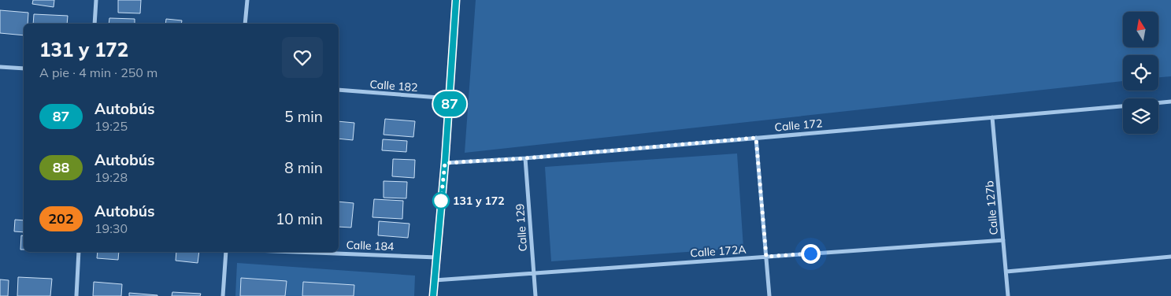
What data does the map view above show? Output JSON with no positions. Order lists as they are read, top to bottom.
{
  "streets": {
    "street": [
      "Calle 182",
      "Calle 172",
      "Calle 127b",
      "Calle 129",
      "Calle 184",
      "Calle 172A"
    ]
  },
  "crossings": [
    ["Calle 172", "Calle 127b"],
    ["Calle 172", "Calle 129"],
    ["Calle 127b", "Calle 172A"],
    ["Calle 129", "Calle 172A"]
  ],
  "places": ["131 y 172"],
  "lines": ["bus line 87"],
  "north": "top",
  "page": {
    "on_map": "87",
    "heading": ["131 y 172", "A pie · 4 min · 250 m"],
    "list": [
      {
        "mark": "87",
        "name": "Autobús",
        "note": "19:25",
        "value": "5 min"
      },
      {
        "mark": "88",
        "name": "Autobús",
        "note": "19:28",
        "value": "8 min"
      },
      {
        "mark": "202",
        "name": "Autobús",
        "note": "19:30",
        "value": "10 min"
      }
    ]
  }
}
